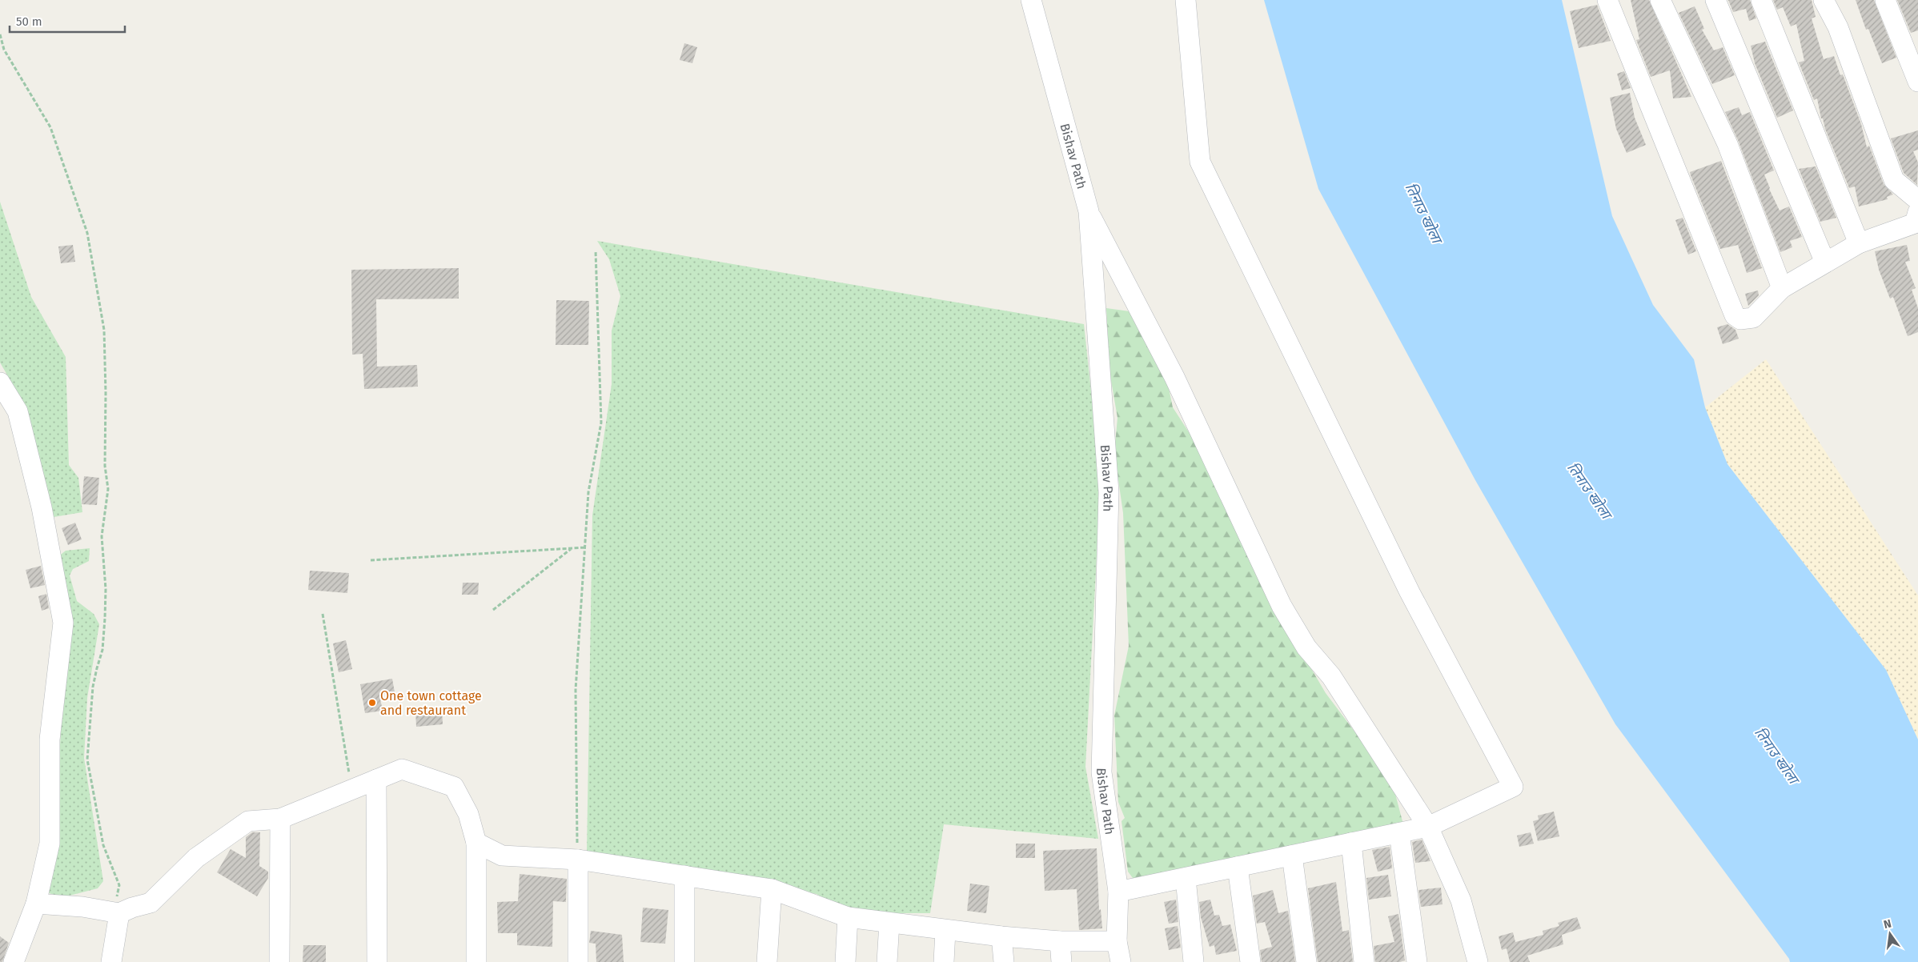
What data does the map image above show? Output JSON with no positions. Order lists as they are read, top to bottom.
{
  "streets": {
    "street": ["Bishav Path"]
  },
  "water": ["तिनाउ खोला"],
  "places": ["One town cottage and restaurant"],
  "scale_bar": "50 m",
  "north": "top"
}
